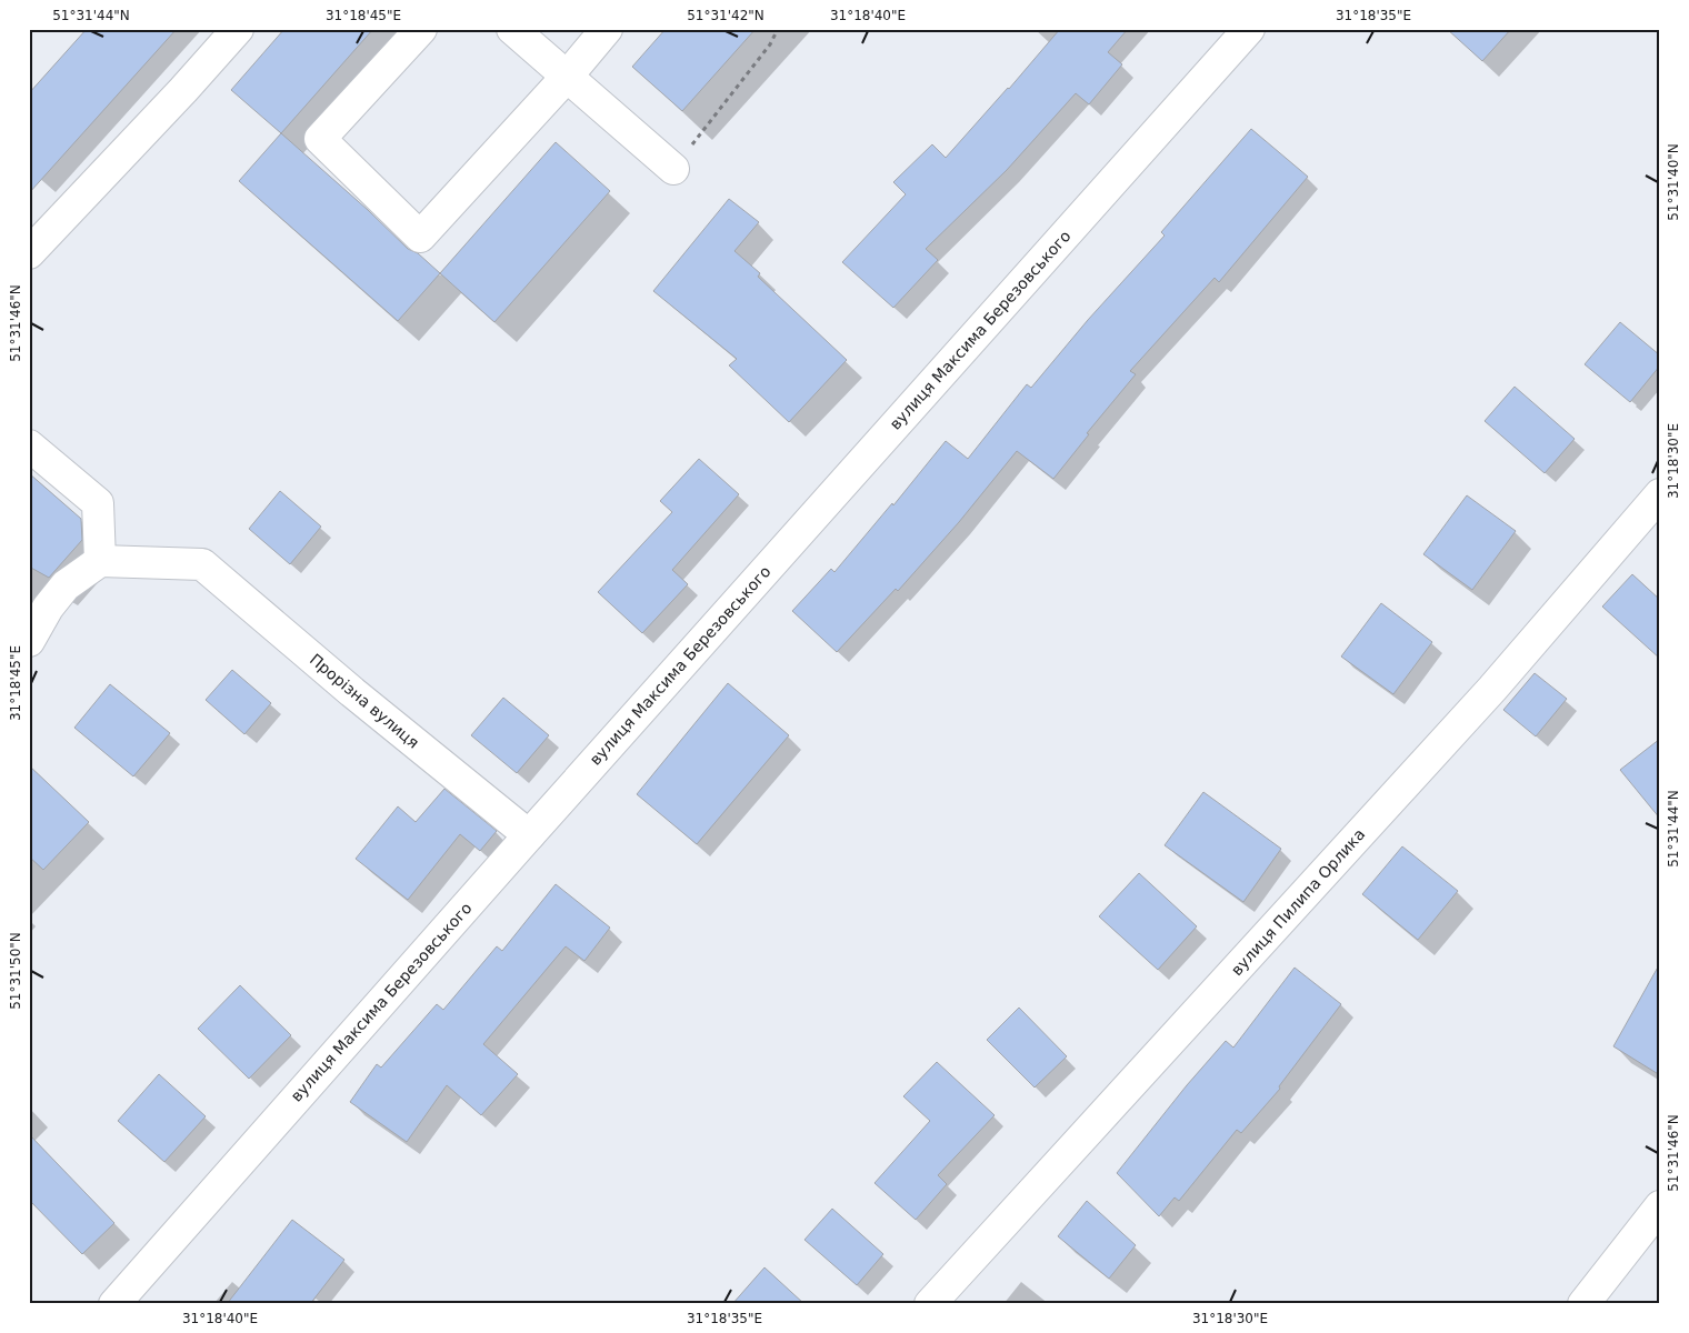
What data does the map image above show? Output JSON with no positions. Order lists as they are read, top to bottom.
{
  "streets": {
    "street": ["вулиця Максима Березовського", "Прорізна вулиця", "вулиця Пилипа Орлика"]
  },
  "crossings": [
    ["вулиця Максима Березовського", "Прорізна вулиця"]
  ],
  "coordinates": [
    "51°31'44\"N",
    "31°18'45\"E",
    "51°31'42\"N",
    "31°18'40\"E",
    "31°18'35\"E",
    "51°31'40\"N",
    "51°31'46\"N",
    "31°18'30\"E",
    "51°31'50\"N"
  ]
}
